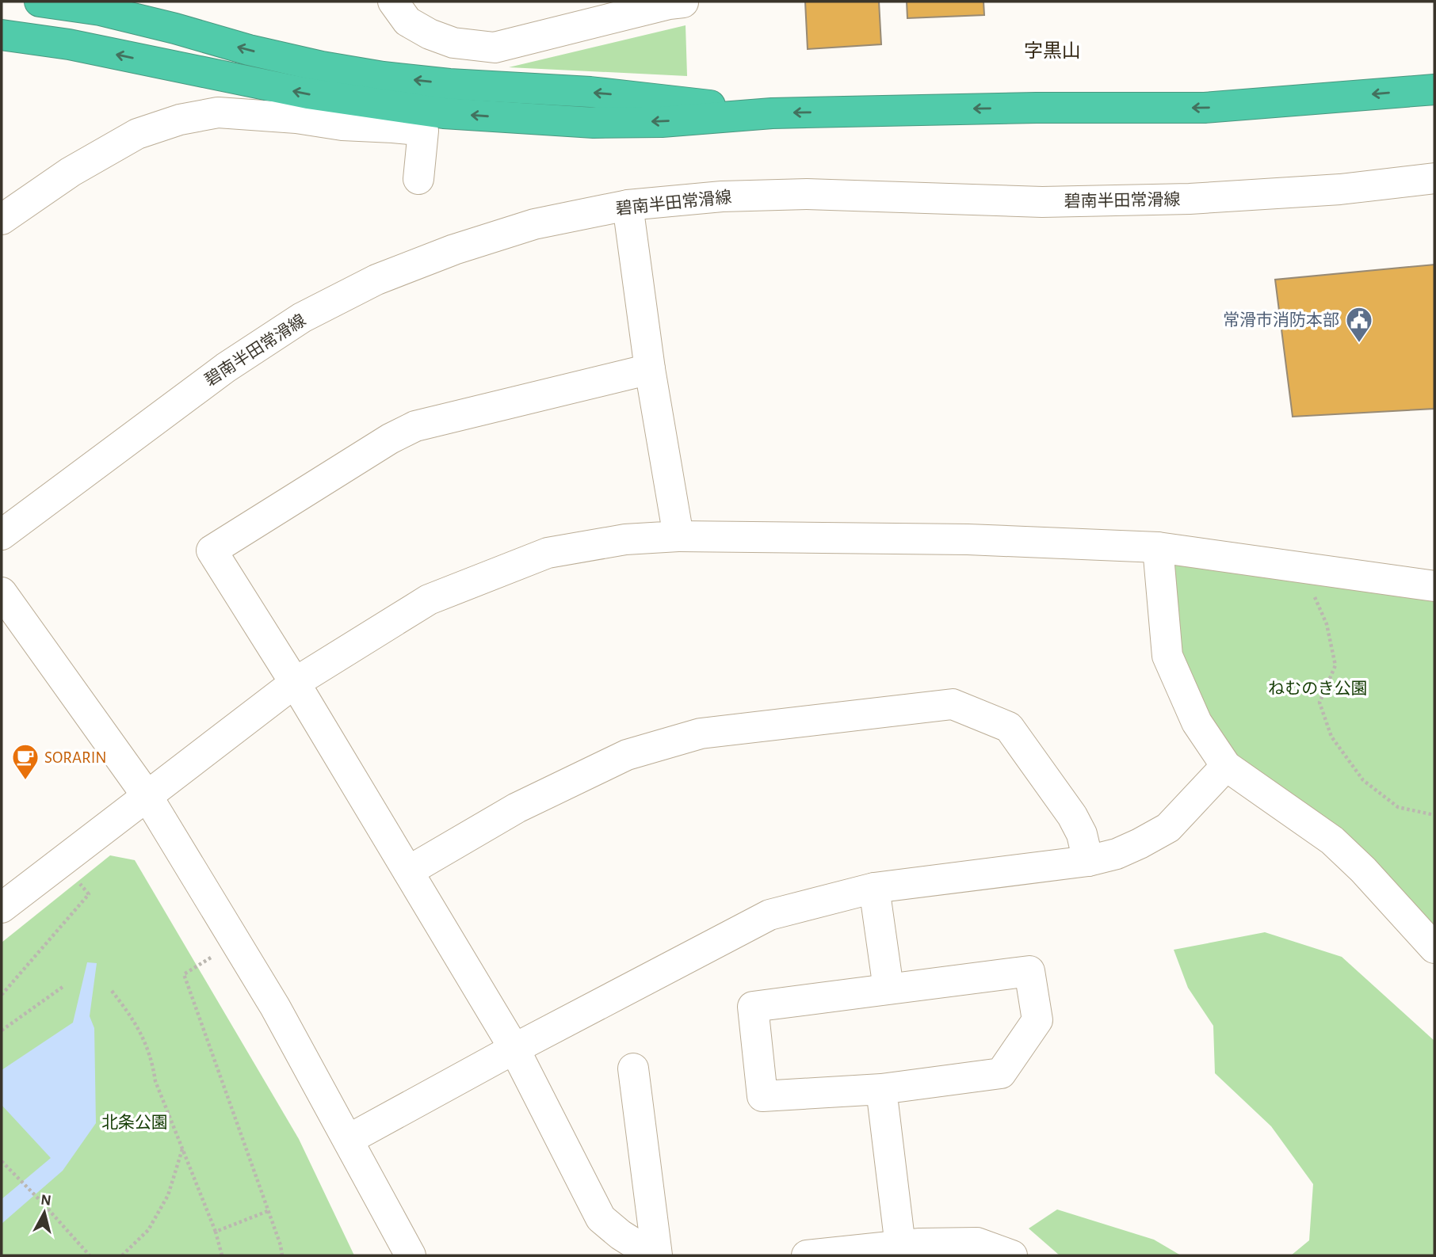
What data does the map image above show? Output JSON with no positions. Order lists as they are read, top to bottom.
{
  "streets": {
    "street": ["碧南半田常滑線"]
  },
  "districts": ["字黒山"],
  "parks": ["ねむのき公園", "北条公園"],
  "places": {
    "public building": ["常滑市消防本部"],
    "cafe": ["SORARIN"]
  },
  "north": "top"
}
